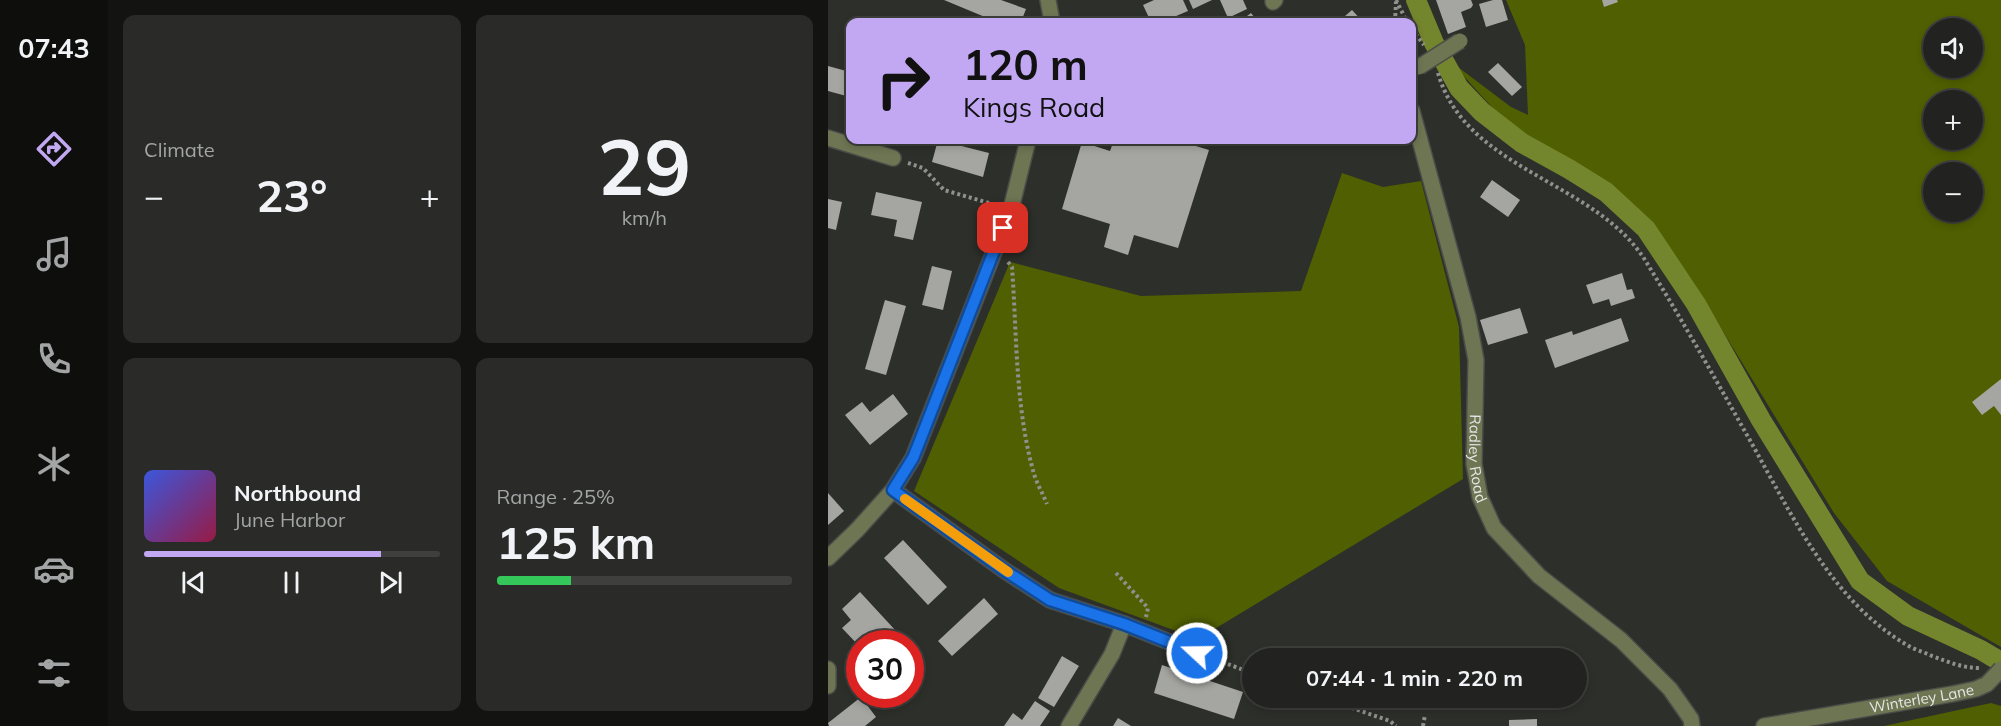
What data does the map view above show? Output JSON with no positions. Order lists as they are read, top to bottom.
{
  "streets": {
    "street": ["Radley Road", "Winterley Lane"]
  },
  "page": {
    "tabs": "07:43",
    "tile": [
      "Climate",
      ["29", "km/h"],
      ["Range · 25%", "125 km"]
    ],
    "map_buttons": ["+", "−"],
    "turn": ["120 m", "Kings Road"],
    "heat": ["−", "23°", "+"],
    "song": ["Northbound", "June Harbor"],
    "limit": "30",
    "trip": "07:44 · 1 min · 220 m"
  }
}
